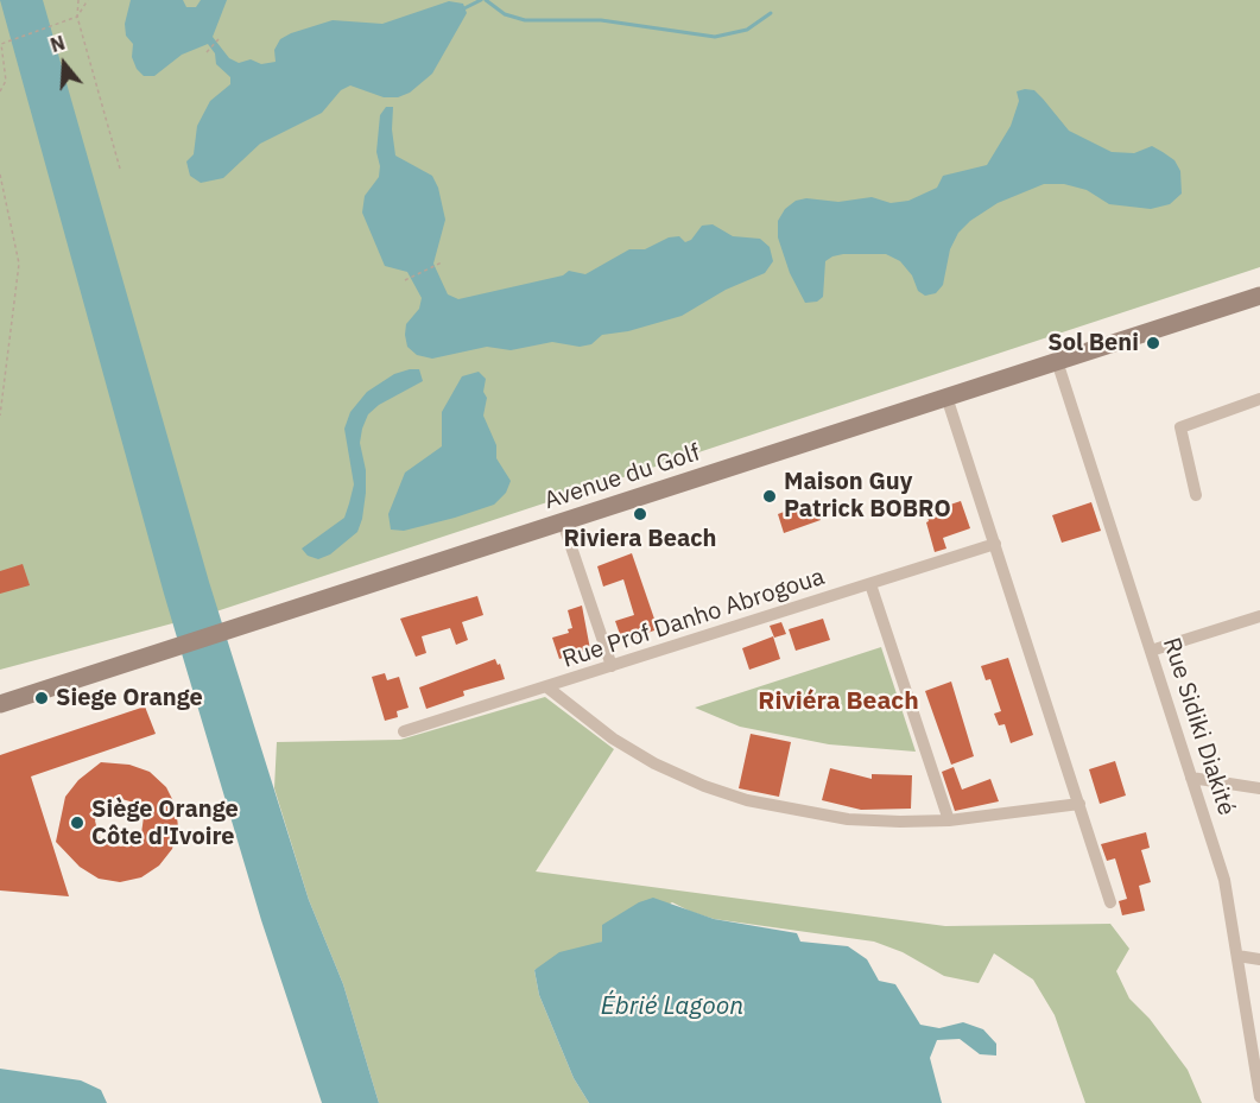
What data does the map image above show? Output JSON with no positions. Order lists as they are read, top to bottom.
{
  "streets": {
    "main road": ["Avenue du Golf"],
    "street": ["Rue Prof Danho Abrogoua", "Rue Sidiki Diakité"]
  },
  "crossings": [
    ["Avenue du Golf", "Rue Sidiki Diakité"]
  ],
  "districts": ["Riviéra Beach"],
  "water": ["Ébrié Lagoon"],
  "places": [
    "Sol Beni",
    "Maison Guy Patrick BOBRO",
    "Riviera Beach",
    "Siege Orange",
    "Siège Orange Côte d'Ivoire"
  ],
  "north": "top"
}
